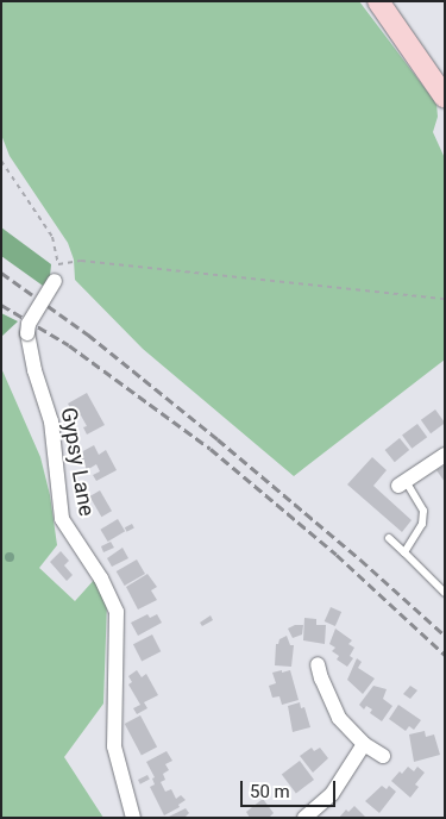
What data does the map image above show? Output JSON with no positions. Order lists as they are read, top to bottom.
{
  "streets": {
    "street": ["Gypsy Lane"]
  },
  "scale_bar": "50 m"
}
